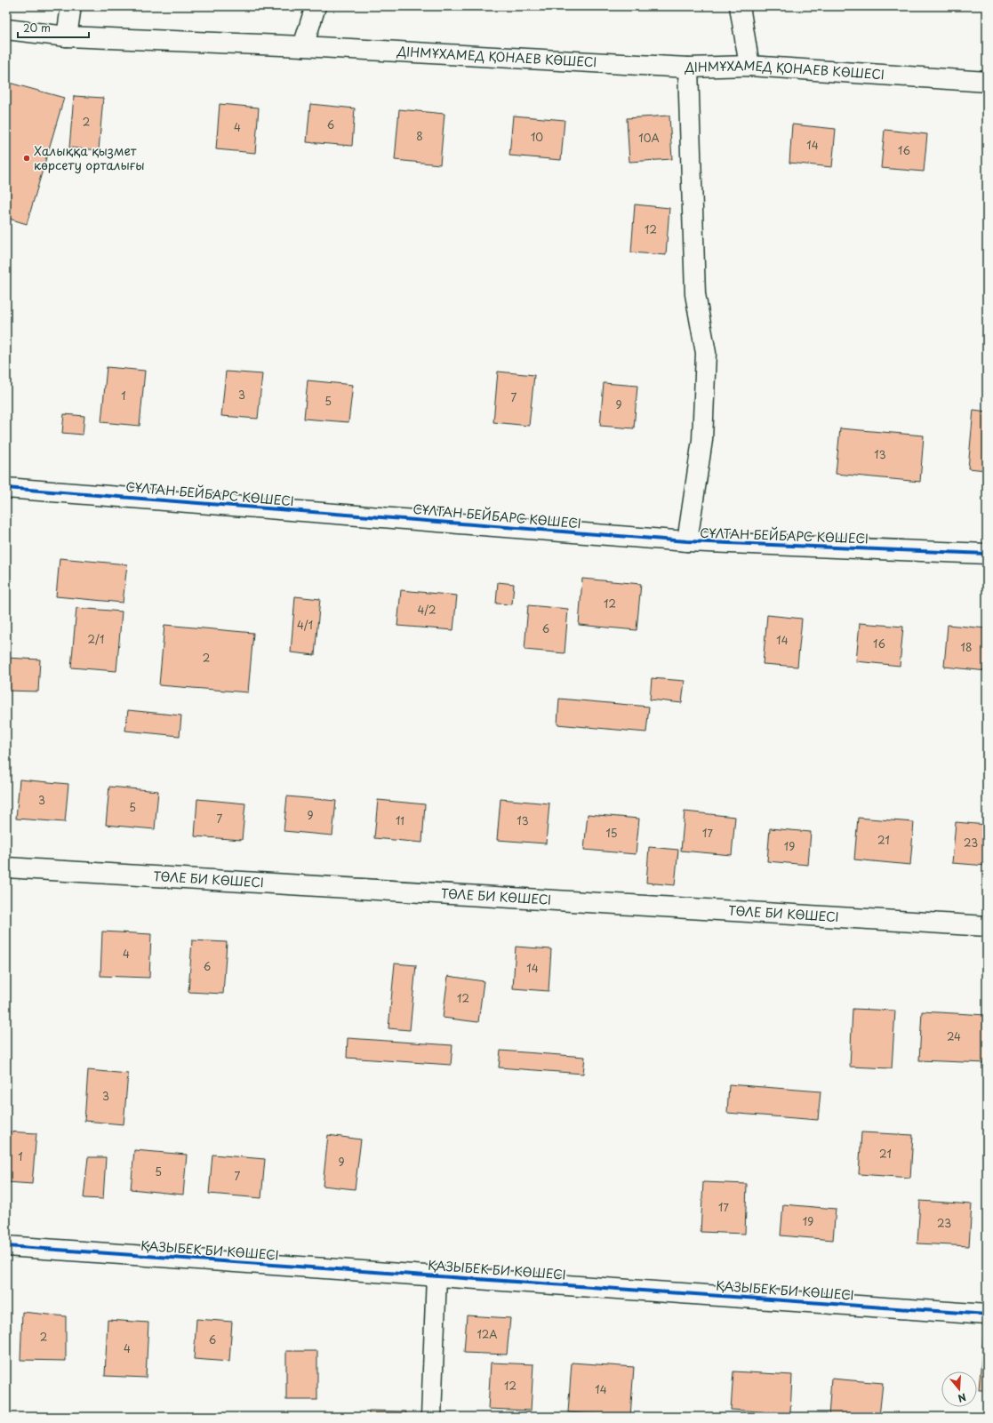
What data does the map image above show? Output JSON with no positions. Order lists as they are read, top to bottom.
{
  "streets": {
    "street": [
      "ДІНМҰХАМЕД ҚОНАЕВ КӨШЕСІ",
      "СҰЛТАН БЕЙБАРС КӨШЕСІ",
      "ТӨЛЕ БИ КӨШЕСІ",
      "ҚАЗЫБЕК БИ КӨШЕСІ"
    ]
  },
  "places": ["Халыққа қызмет көрсету орталығы"],
  "house_numbers": [
    "2",
    "6",
    "4",
    "8",
    "10",
    "10А",
    "14",
    "16",
    "12",
    "3",
    "1",
    "7",
    "5",
    "9",
    "13",
    "12",
    "4/2",
    "4/1",
    "6",
    "2/1",
    "14",
    "16",
    "18",
    "2",
    "3",
    "5",
    "9",
    "7",
    "11",
    "13",
    "15",
    "17",
    "21",
    "23",
    "19",
    "4",
    "6",
    "14",
    "12",
    "24",
    "3",
    "21",
    "1",
    "9",
    "5",
    "7",
    "17",
    "19",
    "23",
    "12А",
    "2",
    "6",
    "4",
    "12",
    "14"
  ],
  "scale_bar": "20 m",
  "north": "bottom"
}
